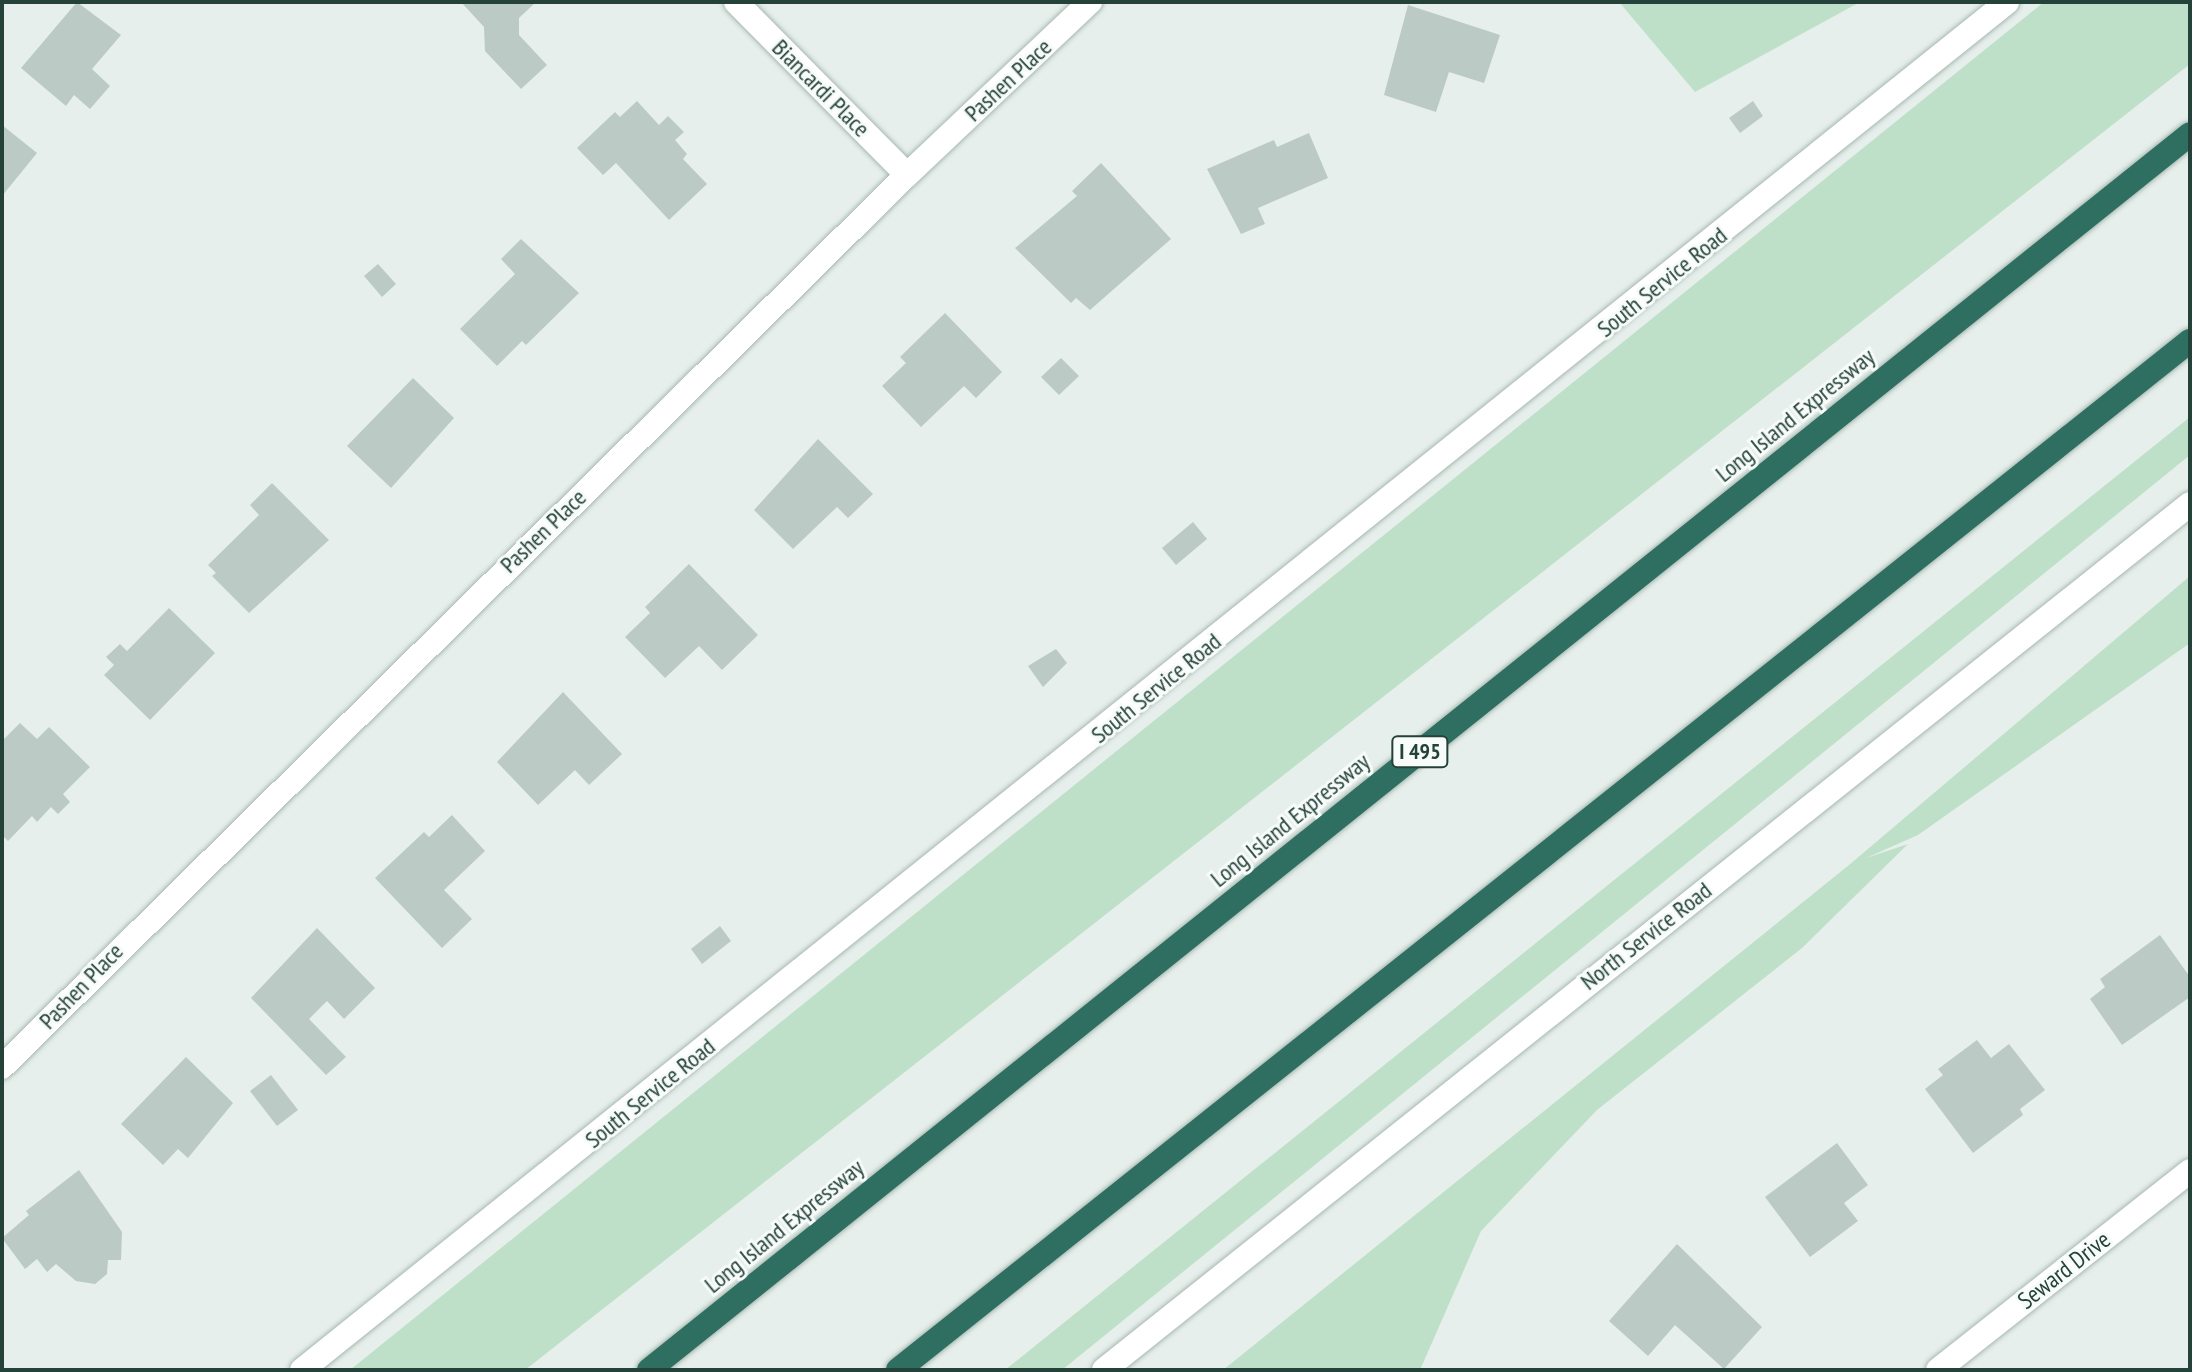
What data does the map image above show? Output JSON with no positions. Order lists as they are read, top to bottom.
{
  "streets": {
    "highway": ["Long Island Expressway", "I 495"],
    "main road": [
      "Pashen Place",
      "Biancardi Place",
      "South Service Road",
      "North Service Road",
      "Seward Drive"
    ]
  },
  "crossings": [
    ["Pashen Place", "Biancardi Place"]
  ]
}
